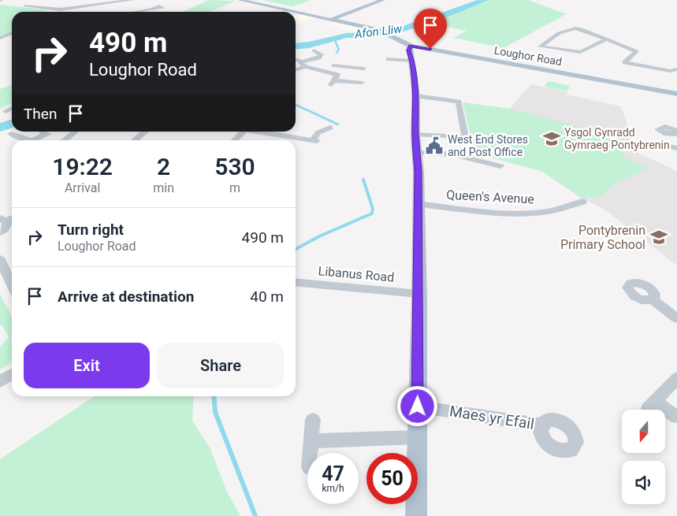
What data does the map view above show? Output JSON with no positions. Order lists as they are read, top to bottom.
{
  "streets": {
    "main road": ["Loughor Road"],
    "street": ["Queen's Avenue", "Libanus Road", "Maes yr Efail"]
  },
  "water": ["Afon Lliw"],
  "places": {
    "school or university": ["Ysgol Gynradd Gymraeg Pontybrenin", "Pontybrenin Primary School"],
    "public building": ["West End Stores and Post Office"]
  },
  "north": "bottom",
  "page": {
    "turn": ["490 m", "Loughor Road"],
    "then": "Then",
    "eta": [
      "19:22",
      "Arrival",
      "2",
      "min",
      "530",
      "m"
    ],
    "list": [
      {
        "name": "Turn right",
        "note": "Loughor Road",
        "value": "490 m"
      },
      {
        "name": "Arrive at destination",
        "value": "40 m"
      }
    ],
    "buttons": ["Exit", "Share"],
    "speed": "47 km/h",
    "limit": "50"
  }
}
